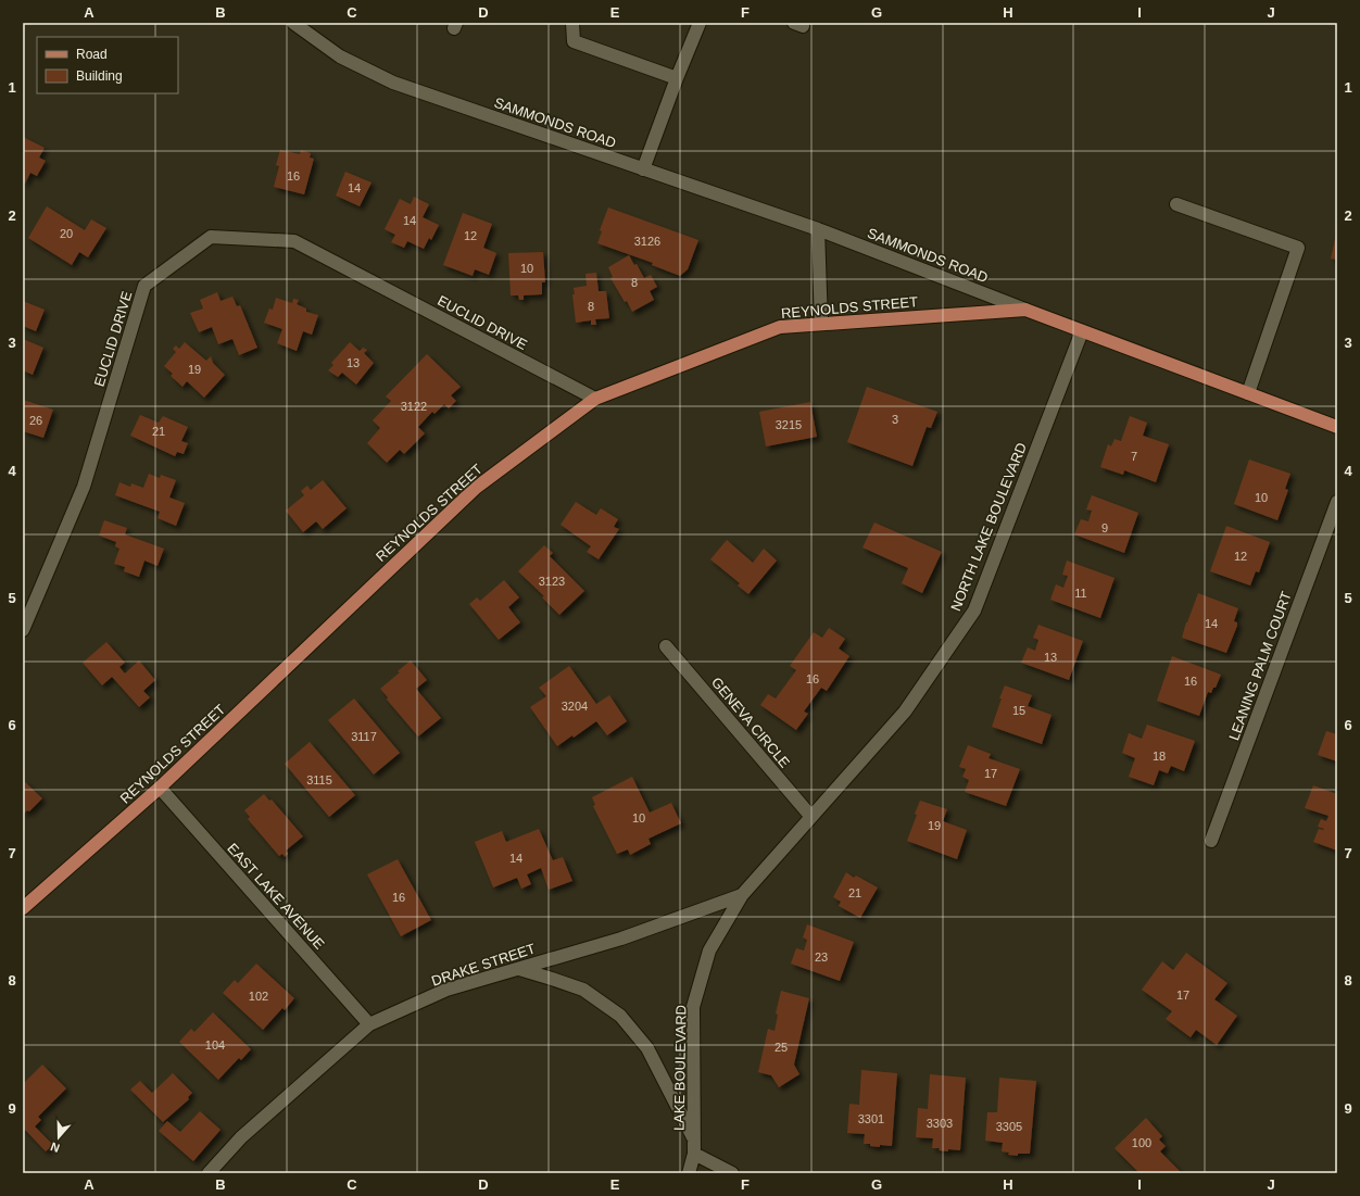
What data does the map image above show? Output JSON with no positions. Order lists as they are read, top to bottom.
{
  "streets": {
    "main road": ["REYNOLDS STREET"],
    "street": [
      "SAMMONDS ROAD",
      "EUCLID DRIVE",
      "NORTH LAKE BOULEVARD",
      "LEANING PALM COURT",
      "GENEVA CIRCLE",
      "EAST LAKE AVENUE",
      "DRAKE STREET",
      "LAKE BOULEVARD"
    ]
  },
  "crossings": [
    ["SAMMONDS ROAD", "REYNOLDS STREET"],
    ["REYNOLDS STREET", "EUCLID DRIVE"],
    ["REYNOLDS STREET", "EAST LAKE AVENUE"],
    ["NORTH LAKE BOULEVARD", "GENEVA CIRCLE"],
    ["NORTH LAKE BOULEVARD", "LAKE BOULEVARD"],
    ["GENEVA CIRCLE", "LAKE BOULEVARD"],
    ["EAST LAKE AVENUE", "DRAKE STREET"],
    ["DRAKE STREET", "LAKE BOULEVARD"]
  ],
  "house_numbers": [
    "16",
    "14",
    "14",
    "20",
    "12",
    "3126",
    "10",
    "8",
    "8",
    "13",
    "19",
    "3122",
    "3",
    "26",
    "3215",
    "21",
    "7",
    "10",
    "9",
    "12",
    "3123",
    "11",
    "14",
    "13",
    "16",
    "16",
    "3204",
    "15",
    "3117",
    "18",
    "17",
    "3115",
    "10",
    "19",
    "14",
    "21",
    "16",
    "23",
    "17",
    "102",
    "104",
    "25",
    "3301",
    "3303",
    "3305",
    "100"
  ],
  "legend": ["Road", "Building"],
  "north": "bottom",
  "grid": {
    "columns": [
      "A",
      "B",
      "C",
      "D",
      "E",
      "F",
      "G",
      "H",
      "I",
      "J"
    ],
    "rows": [
      "1",
      "2",
      "3",
      "4",
      "5",
      "6",
      "7",
      "8",
      "9"
    ]
  }
}
